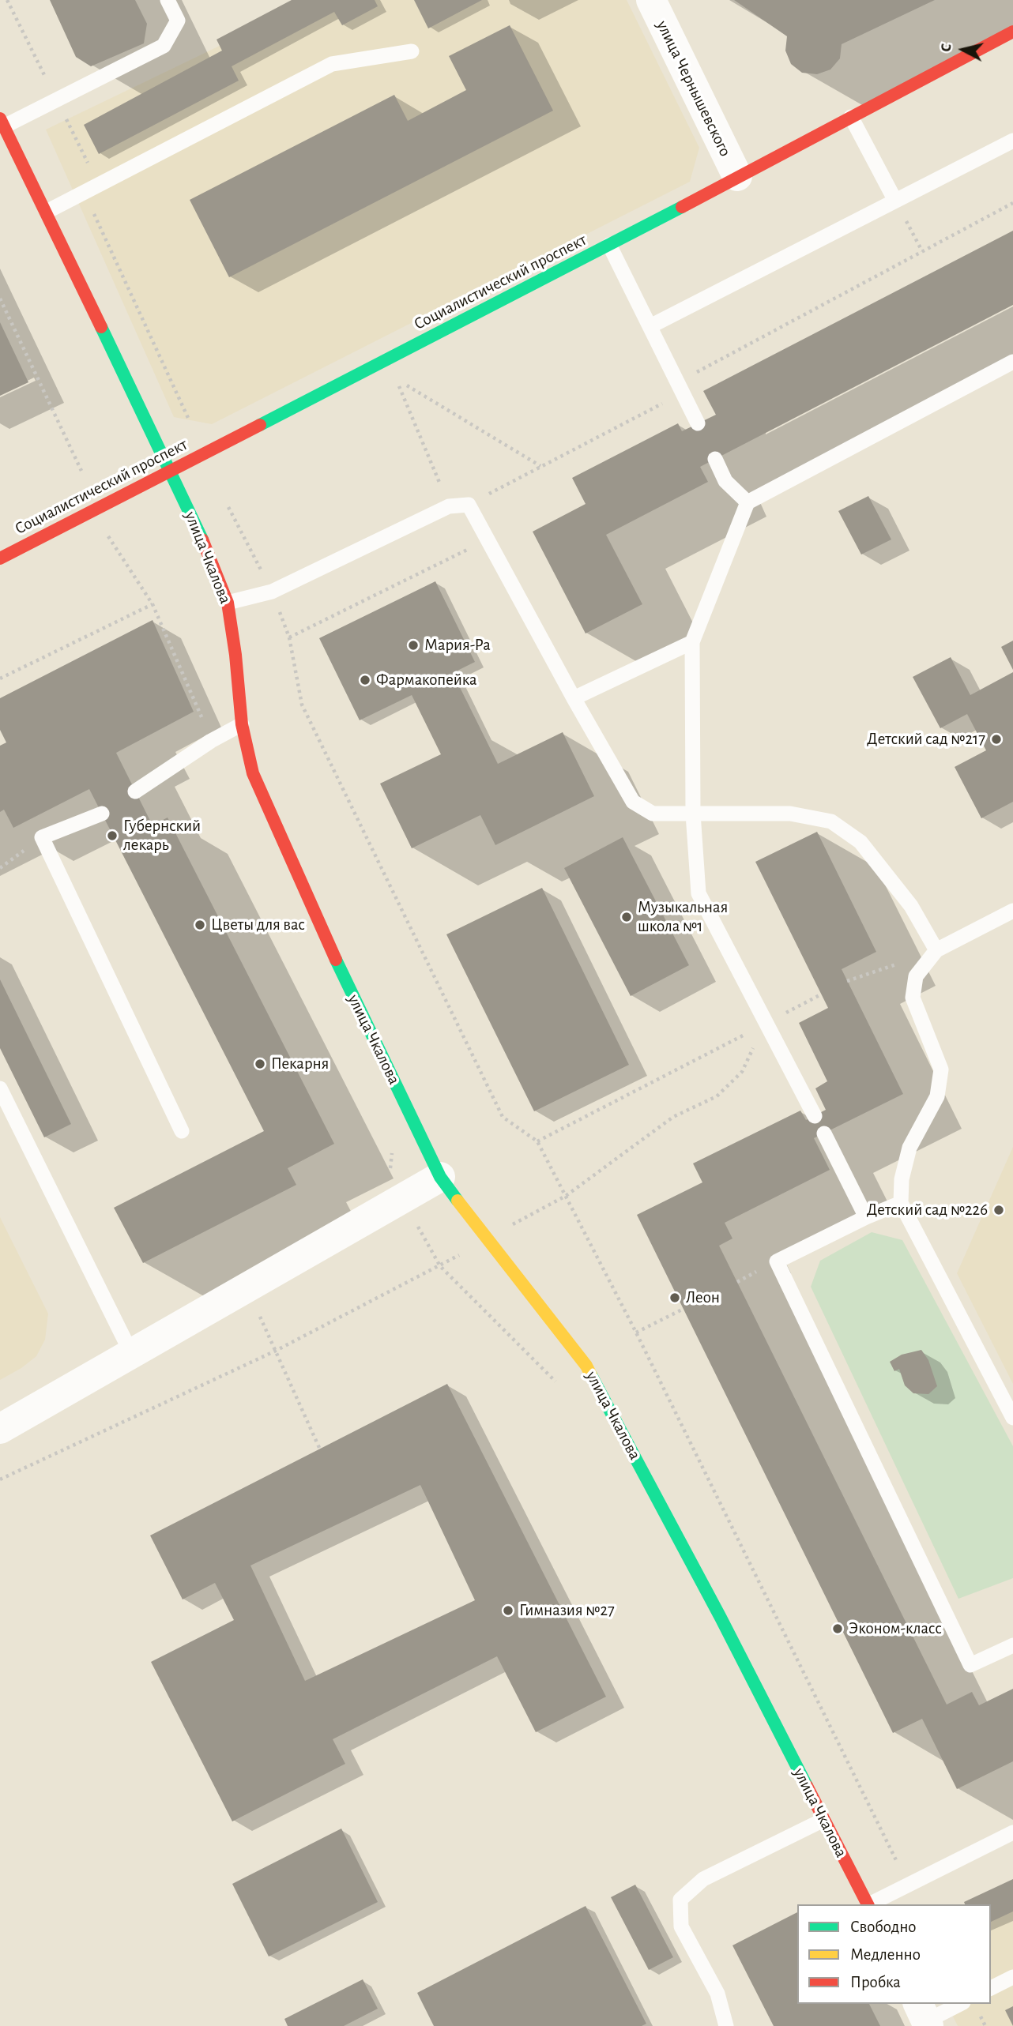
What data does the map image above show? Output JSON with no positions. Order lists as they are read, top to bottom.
{
  "streets": {
    "street": ["улица Чернышевского", "Социалистический проспект", "улица Чкалова"]
  },
  "crossings": [
    ["улица Чернышевского", "Социалистический проспект"],
    ["Социалистический проспект", "улица Чкалова"]
  ],
  "places": [
    "Мария-Ра",
    "Фармакопейка",
    "Детский сад №217",
    "Губернский лекарь",
    "Музыкальная школа №1",
    "Цветы для вас",
    "Пекарня",
    "Детский сад №226",
    "Леон",
    "Гимназия №27",
    "Эконом-класс"
  ],
  "legend": ["Свободно", "Медленно", "Пробка"],
  "north": "left"
}
